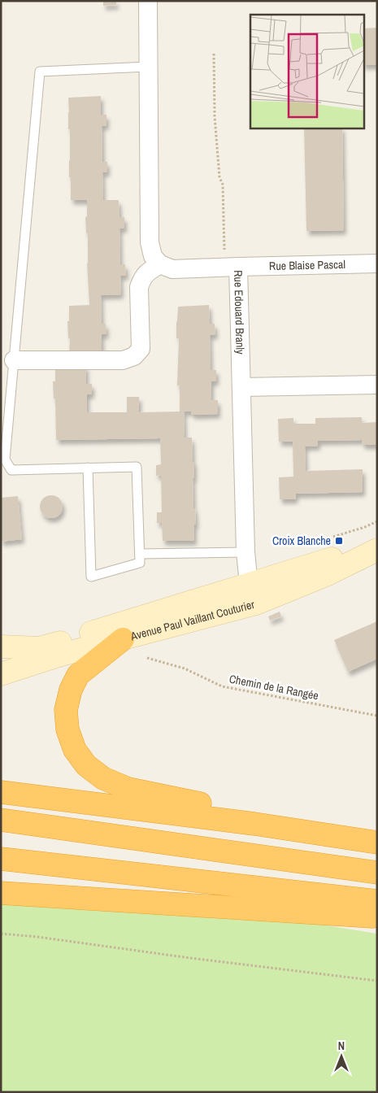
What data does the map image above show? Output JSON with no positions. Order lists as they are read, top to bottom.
{
  "streets": {
    "street": ["Rue Blaise Pascal", "Rue Edouard Branly", "Avenue Paul Vaillant Couturier"],
    "path": ["Chemin de la Rangée"]
  },
  "crossings": [
    ["Rue Blaise Pascal", "Rue Edouard Branly"],
    ["Rue Edouard Branly", "Avenue Paul Vaillant Couturier"]
  ],
  "places": {
    "transit": ["Croix Blanche"]
  },
  "north": "top"
}
